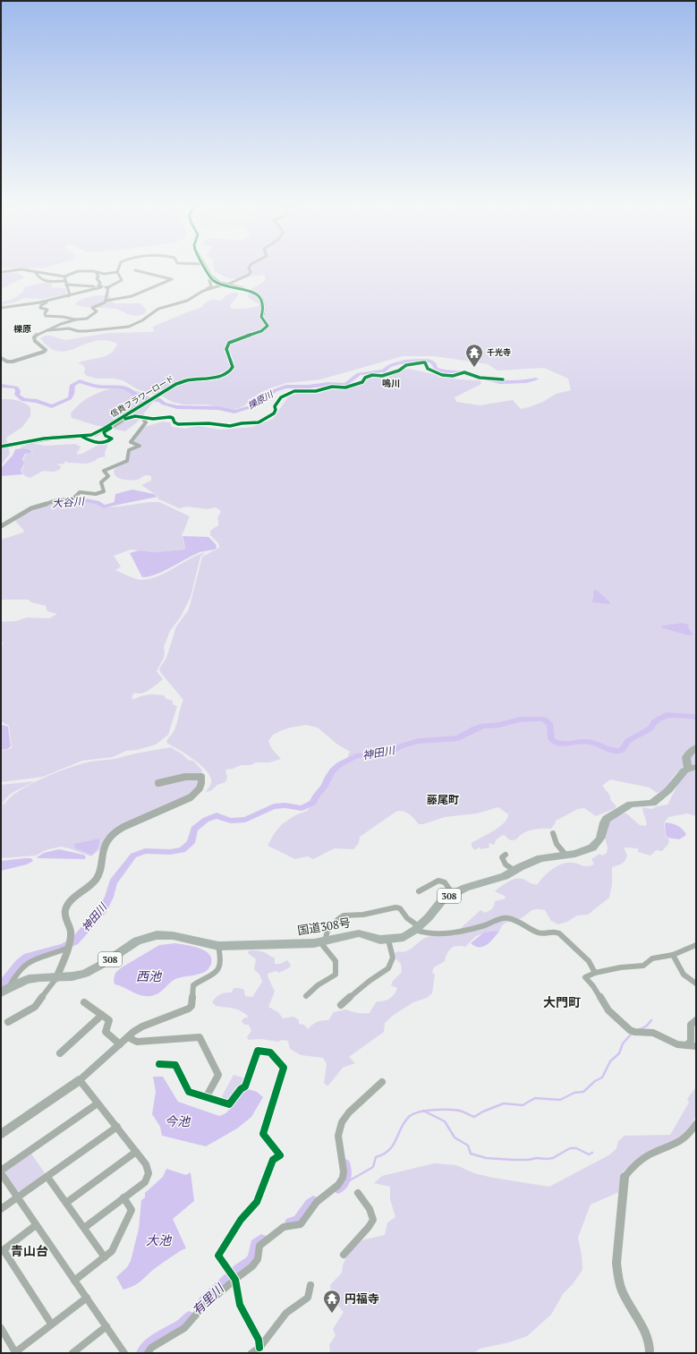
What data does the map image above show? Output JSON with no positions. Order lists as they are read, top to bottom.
{
  "streets": {
    "highway": ["308", "国道308号"],
    "street": ["信貴フラワーロード"]
  },
  "districts": [
    "櫟原",
    "鳴川",
    "藤尾町",
    "大門町",
    "青山台"
  ],
  "water": [
    "擽原川",
    "大谷川",
    "神田川",
    "西池",
    "今池",
    "大池",
    "有里川"
  ],
  "places": {
    "temple": ["千光寺", "円福寺"]
  }
}
